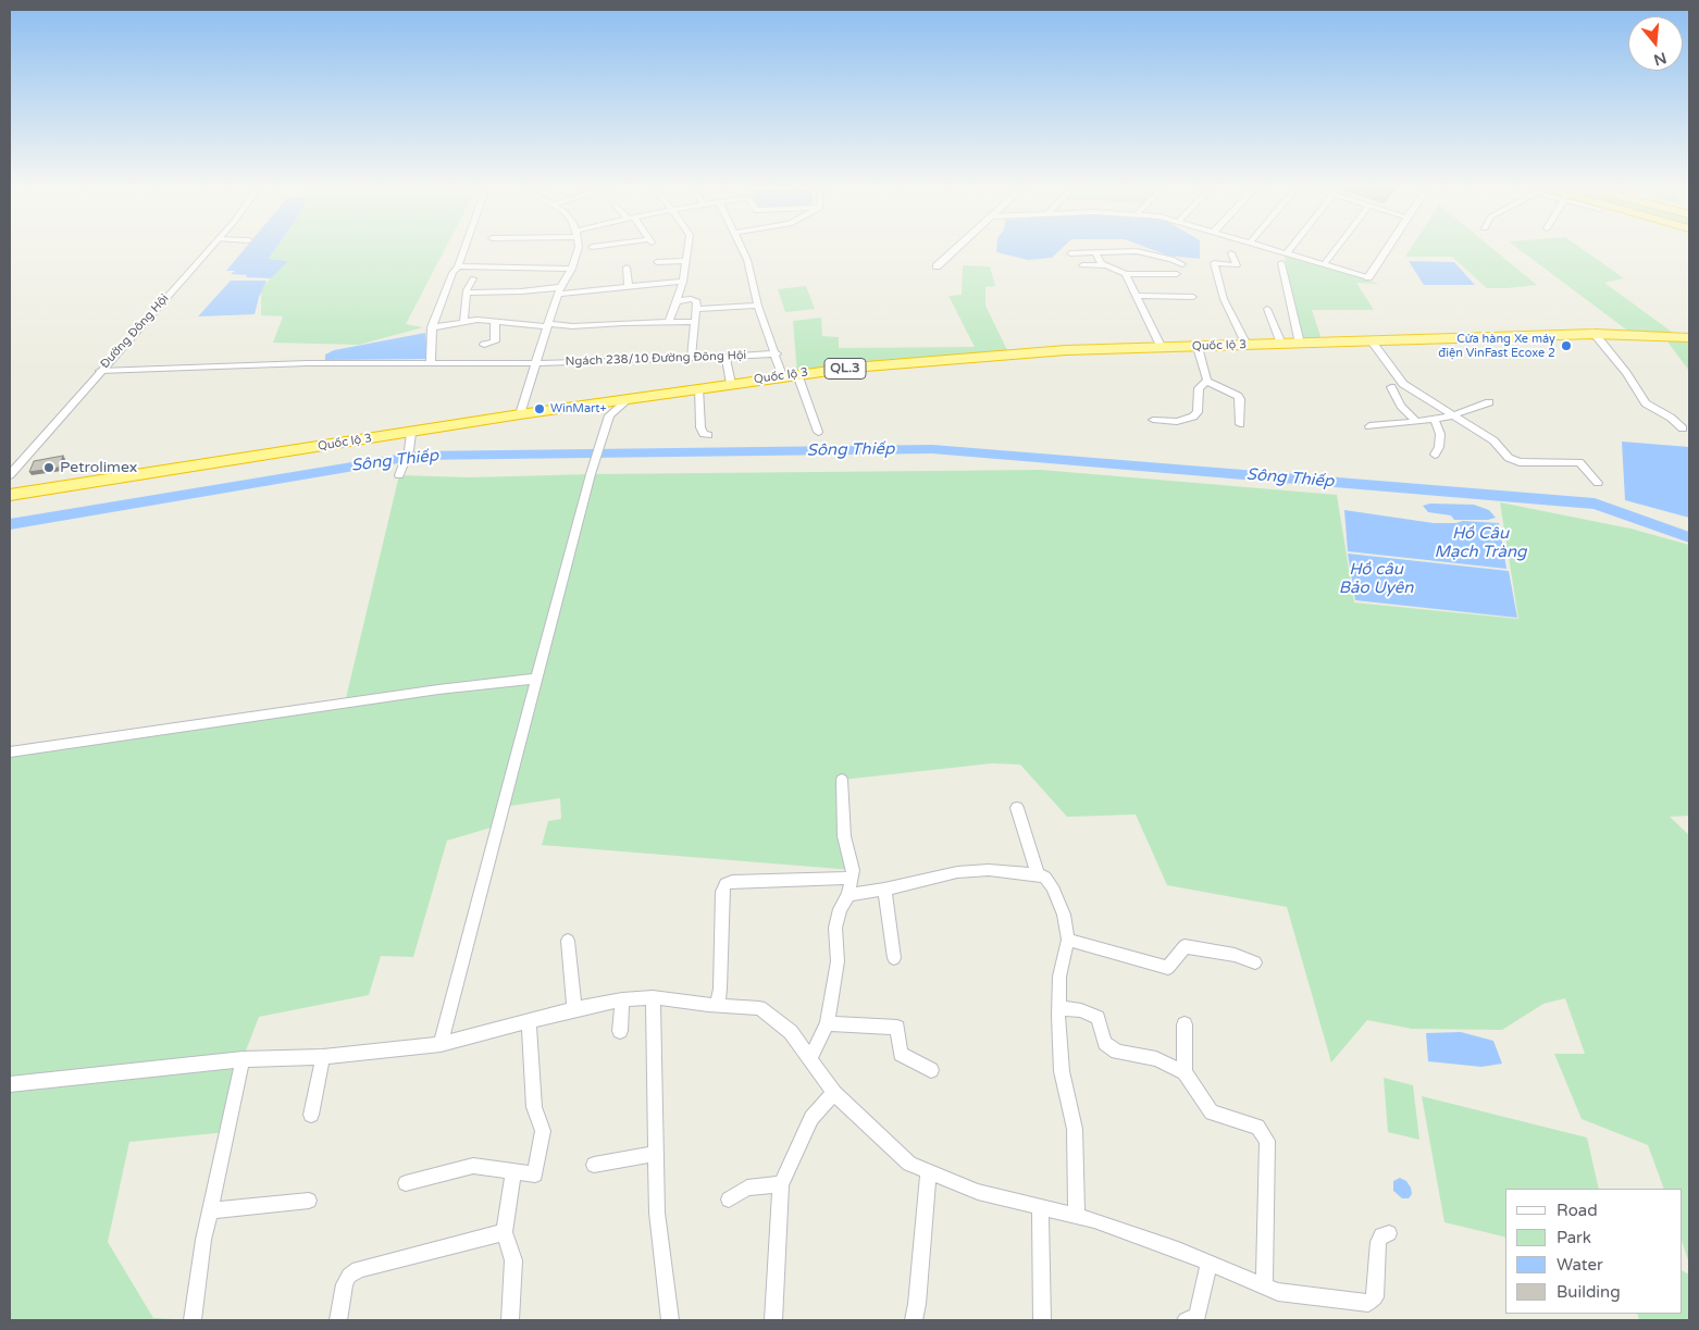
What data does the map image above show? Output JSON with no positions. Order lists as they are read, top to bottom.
{
  "streets": {
    "highway": ["Quốc lộ 3", "QL.3"],
    "street": ["Đường Đông Hội", "Ngách 238/10 Đường Đông Hội"]
  },
  "crossings": [
    ["Đường Đông Hội", "Ngách 238/10 Đường Đông Hội"]
  ],
  "water": ["Sông Thiếp", "Hồ Câu Mạch Tràng", "Hồ câu Bảo Uyên"],
  "places": ["Cửa hàng Xe máy điện VinFast Ecoxe 2", "WinMart+", "Petrolimex"],
  "legend": [
    "Road",
    "Park",
    "Water",
    "Building"
  ],
  "north": "bottom"
}
